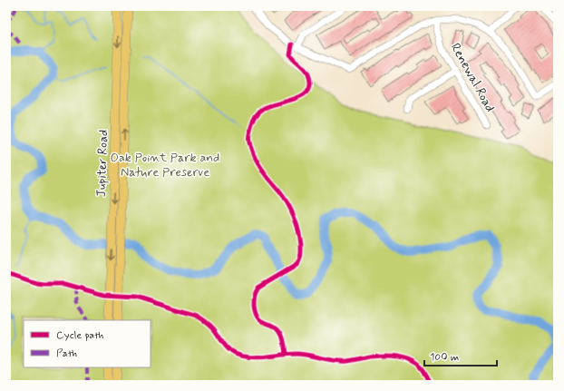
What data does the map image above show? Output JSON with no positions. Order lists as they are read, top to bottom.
{
  "streets": {
    "main road": ["Jupiter Road"],
    "street": ["Renewal Road"]
  },
  "parks": ["Oak Point Park and Nature Preserve"],
  "legend": ["Cycle path", "Path"],
  "scale_bar": "100 m"
}
